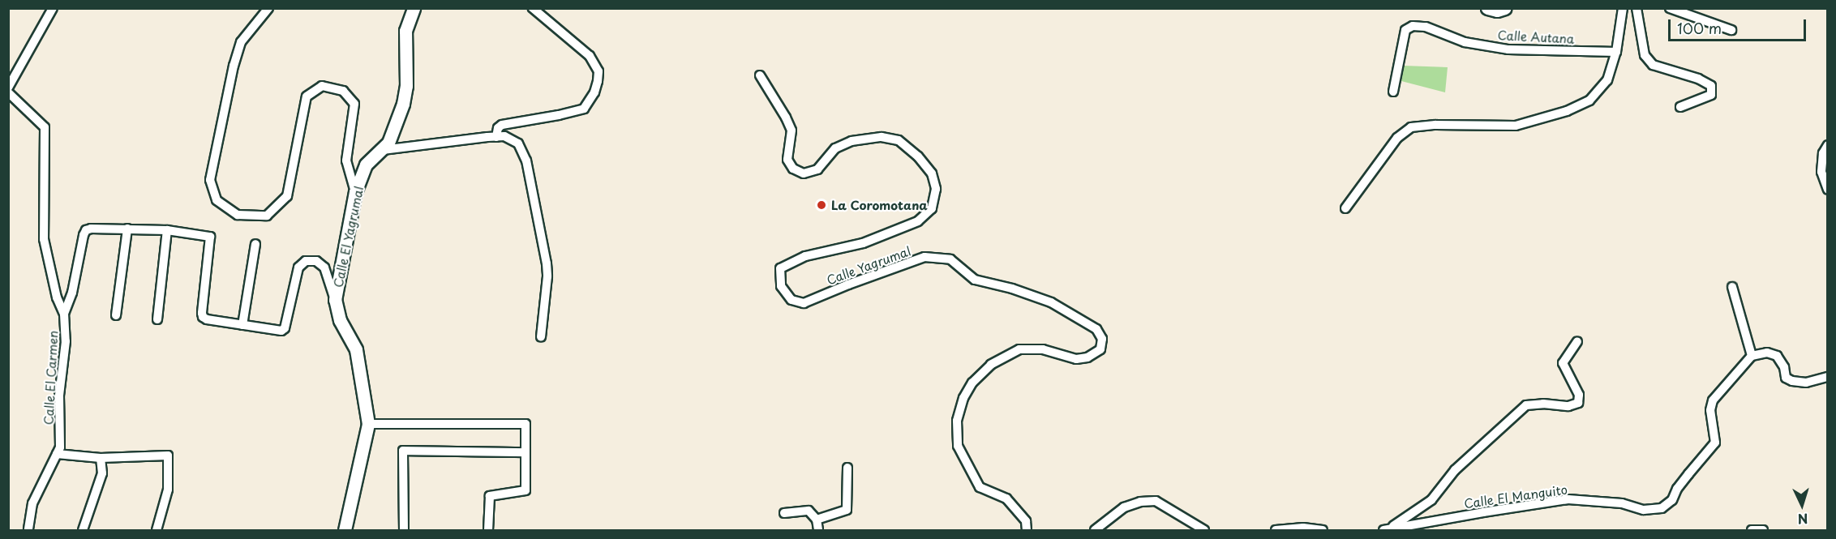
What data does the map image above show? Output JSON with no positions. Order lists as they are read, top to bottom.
{
  "streets": {
    "street": [
      "Calle Autana",
      "Calle El Yagrumal",
      "Calle Yagrumal",
      "Calle El Carmen",
      "Calle El Manguito"
    ]
  },
  "places": ["La Coromotana"],
  "scale_bar": "100 m",
  "north": "bottom"
}
